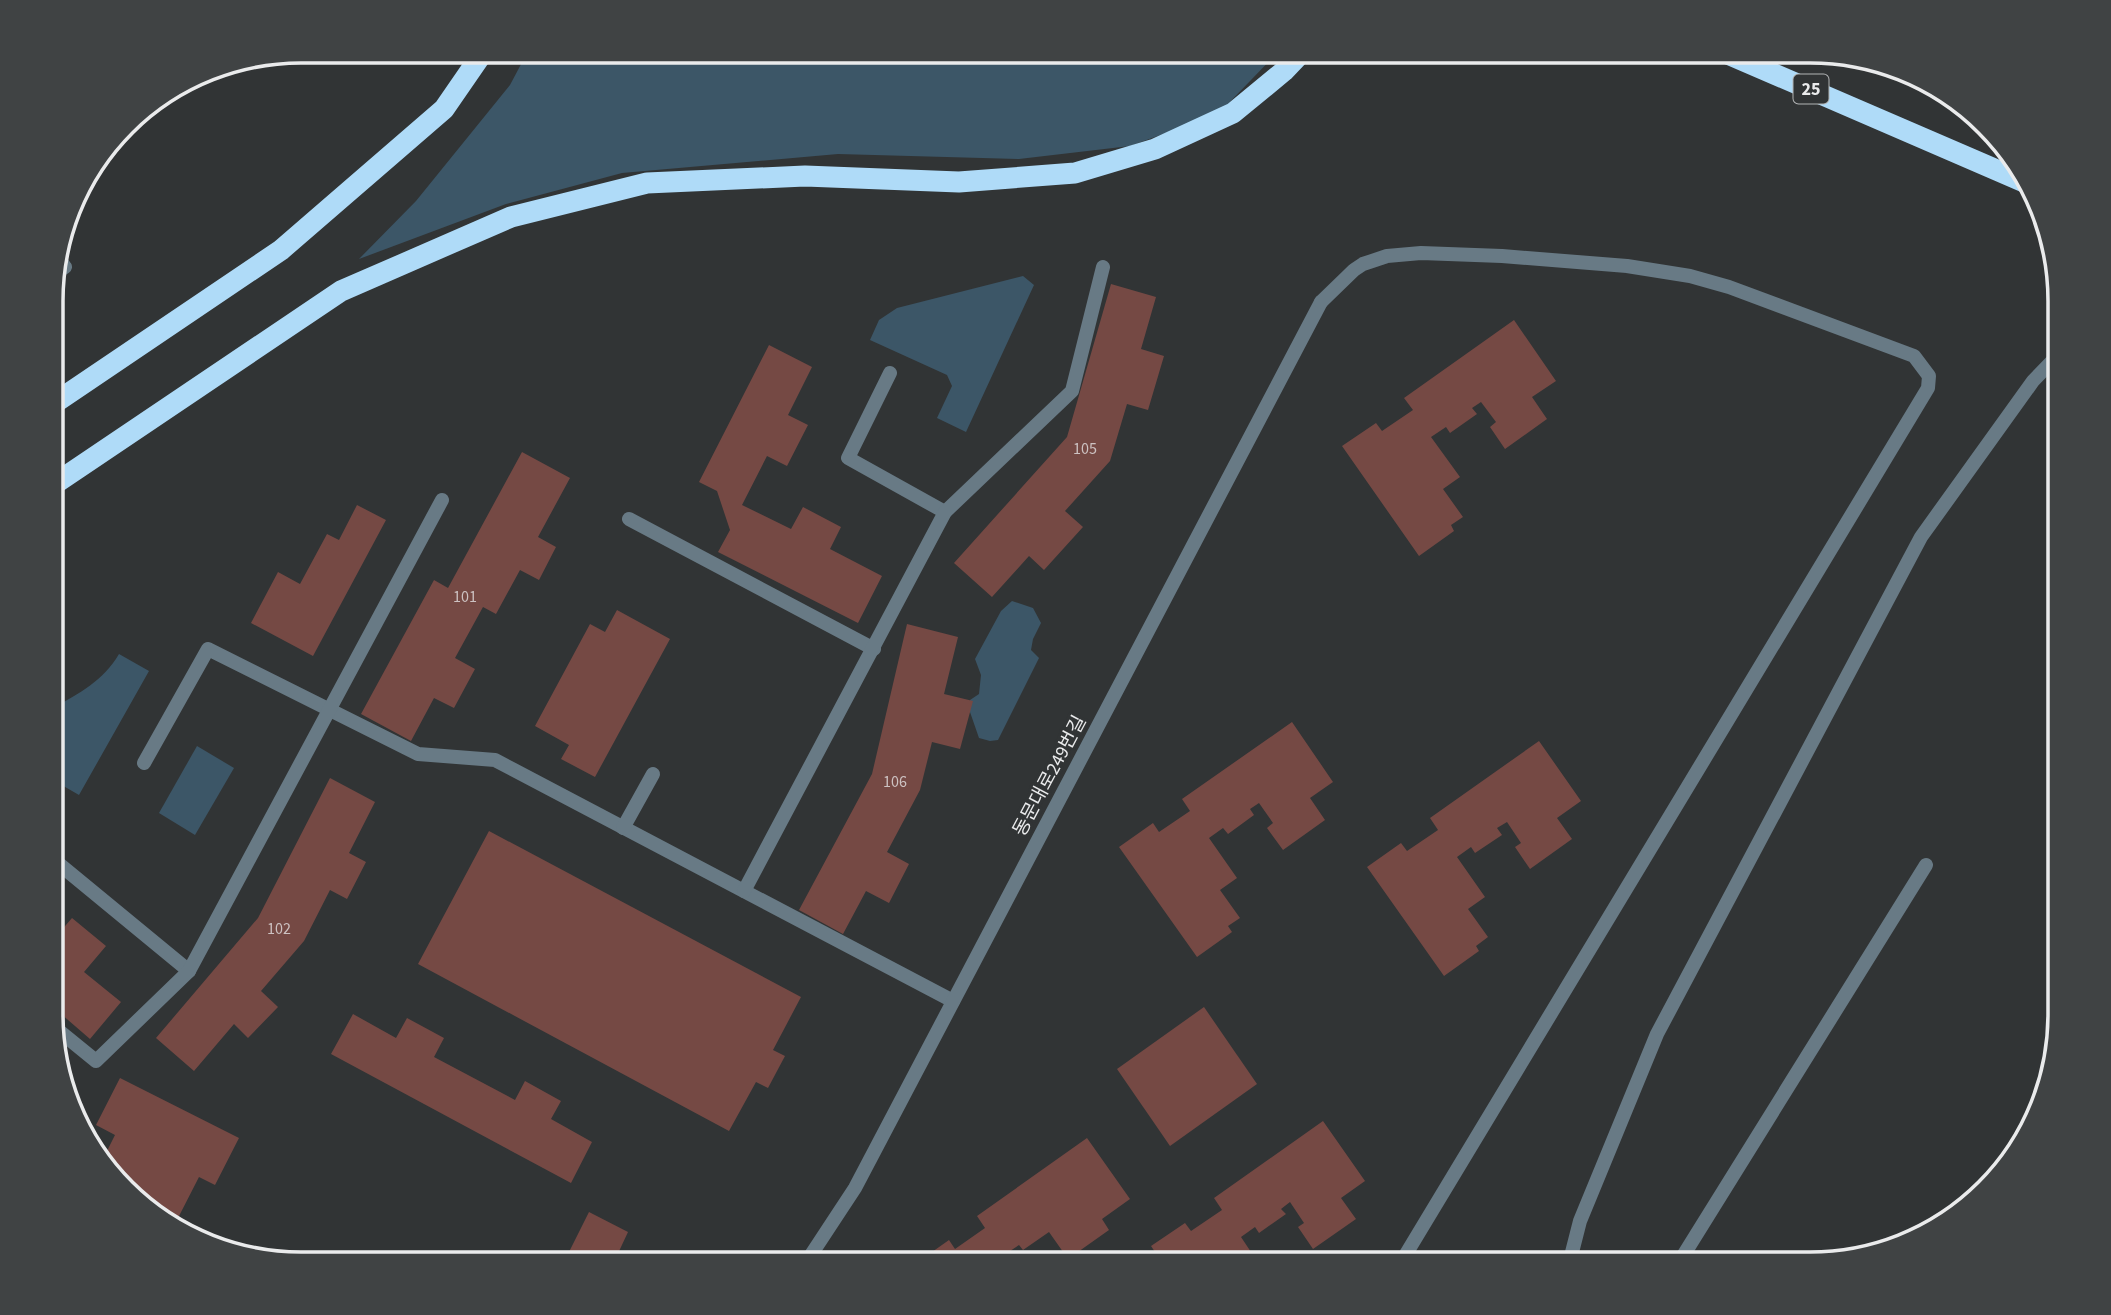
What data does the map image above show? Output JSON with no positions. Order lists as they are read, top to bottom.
{
  "streets": {
    "highway": ["25"],
    "street": ["동문대로249번길"]
  },
  "house_numbers": [
    "105",
    "101",
    "106",
    "102"
  ]
}
